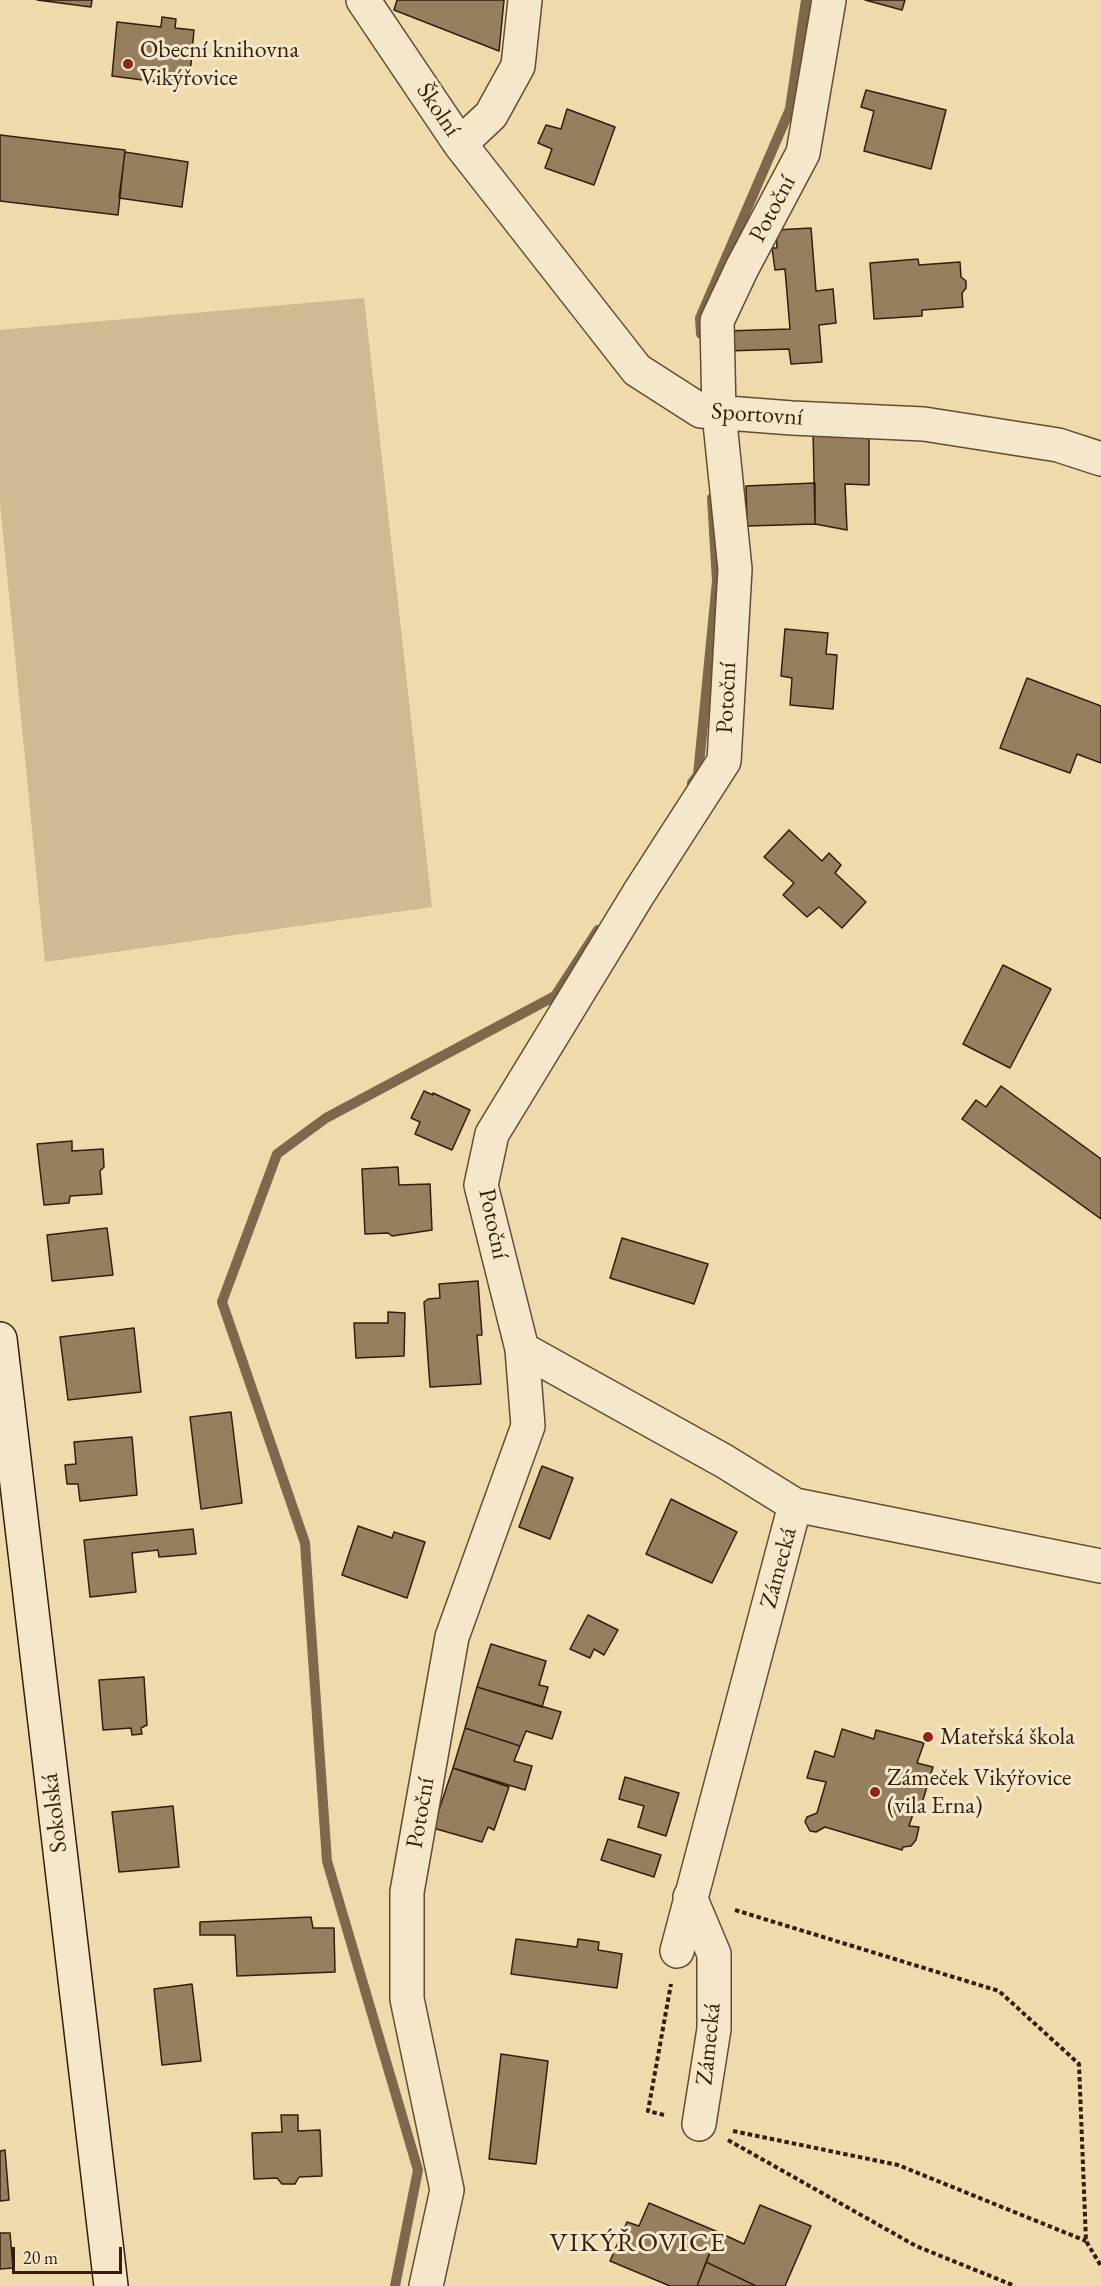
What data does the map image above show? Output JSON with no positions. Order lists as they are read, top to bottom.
{
  "streets": {
    "street": [
      "Školní",
      "Potoční",
      "Sportovní",
      "Zámecká",
      "Sokolská"
    ]
  },
  "crossings": [
    ["Školní", "Sportovní"],
    ["Potoční", "Sportovní"]
  ],
  "districts": ["VIKÝŘOVICE"],
  "places": ["Obecní knihovna Vikýřovice", "Mateřská škola", "Zámeček Vikýřovice (vila Erna)"],
  "scale_bar": "20 m"
}
